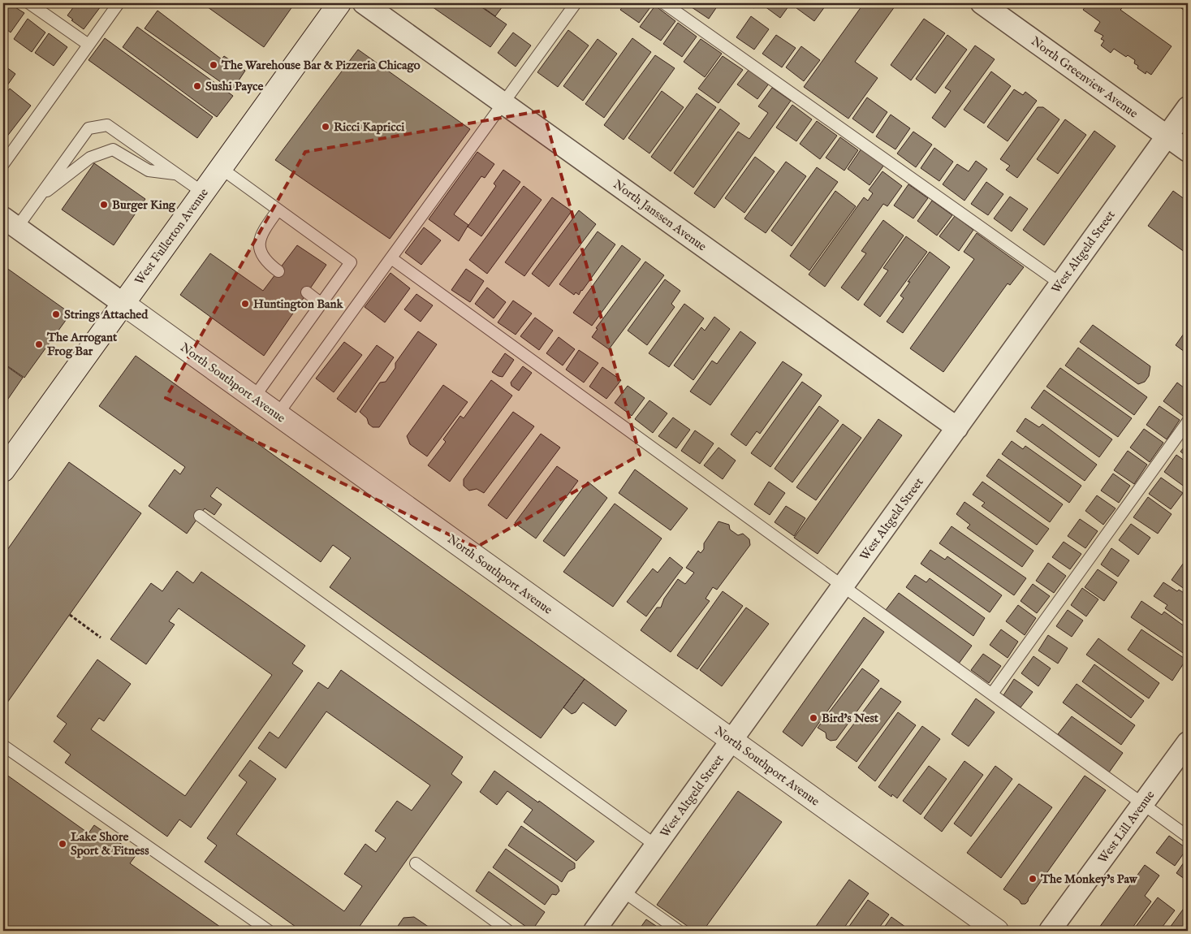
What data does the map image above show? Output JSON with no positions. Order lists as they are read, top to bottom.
{
  "streets": {
    "street": [
      "North Greenview Avenue",
      "North Janssen Avenue",
      "West Fullerton Avenue",
      "West Altgeld Street",
      "North Southport Avenue",
      "West Lill Avenue"
    ]
  },
  "crossings": [
    ["North Greenview Avenue", "West Altgeld Street"],
    ["North Janssen Avenue", "West Altgeld Street"],
    ["West Fullerton Avenue", "North Southport Avenue"],
    ["West Altgeld Street", "North Southport Avenue"]
  ],
  "places": [
    "The Warehouse Bar & Pizzeria Chicago",
    "Sushi Payce",
    "Ricci Kapricci",
    "Burger King",
    "Huntington Bank",
    "Strings Attached",
    "The Arrogant Frog Bar",
    "Bird's Nest",
    "Lake Shore Sport & Fitness",
    "The Monkey's Paw"
  ]
}
